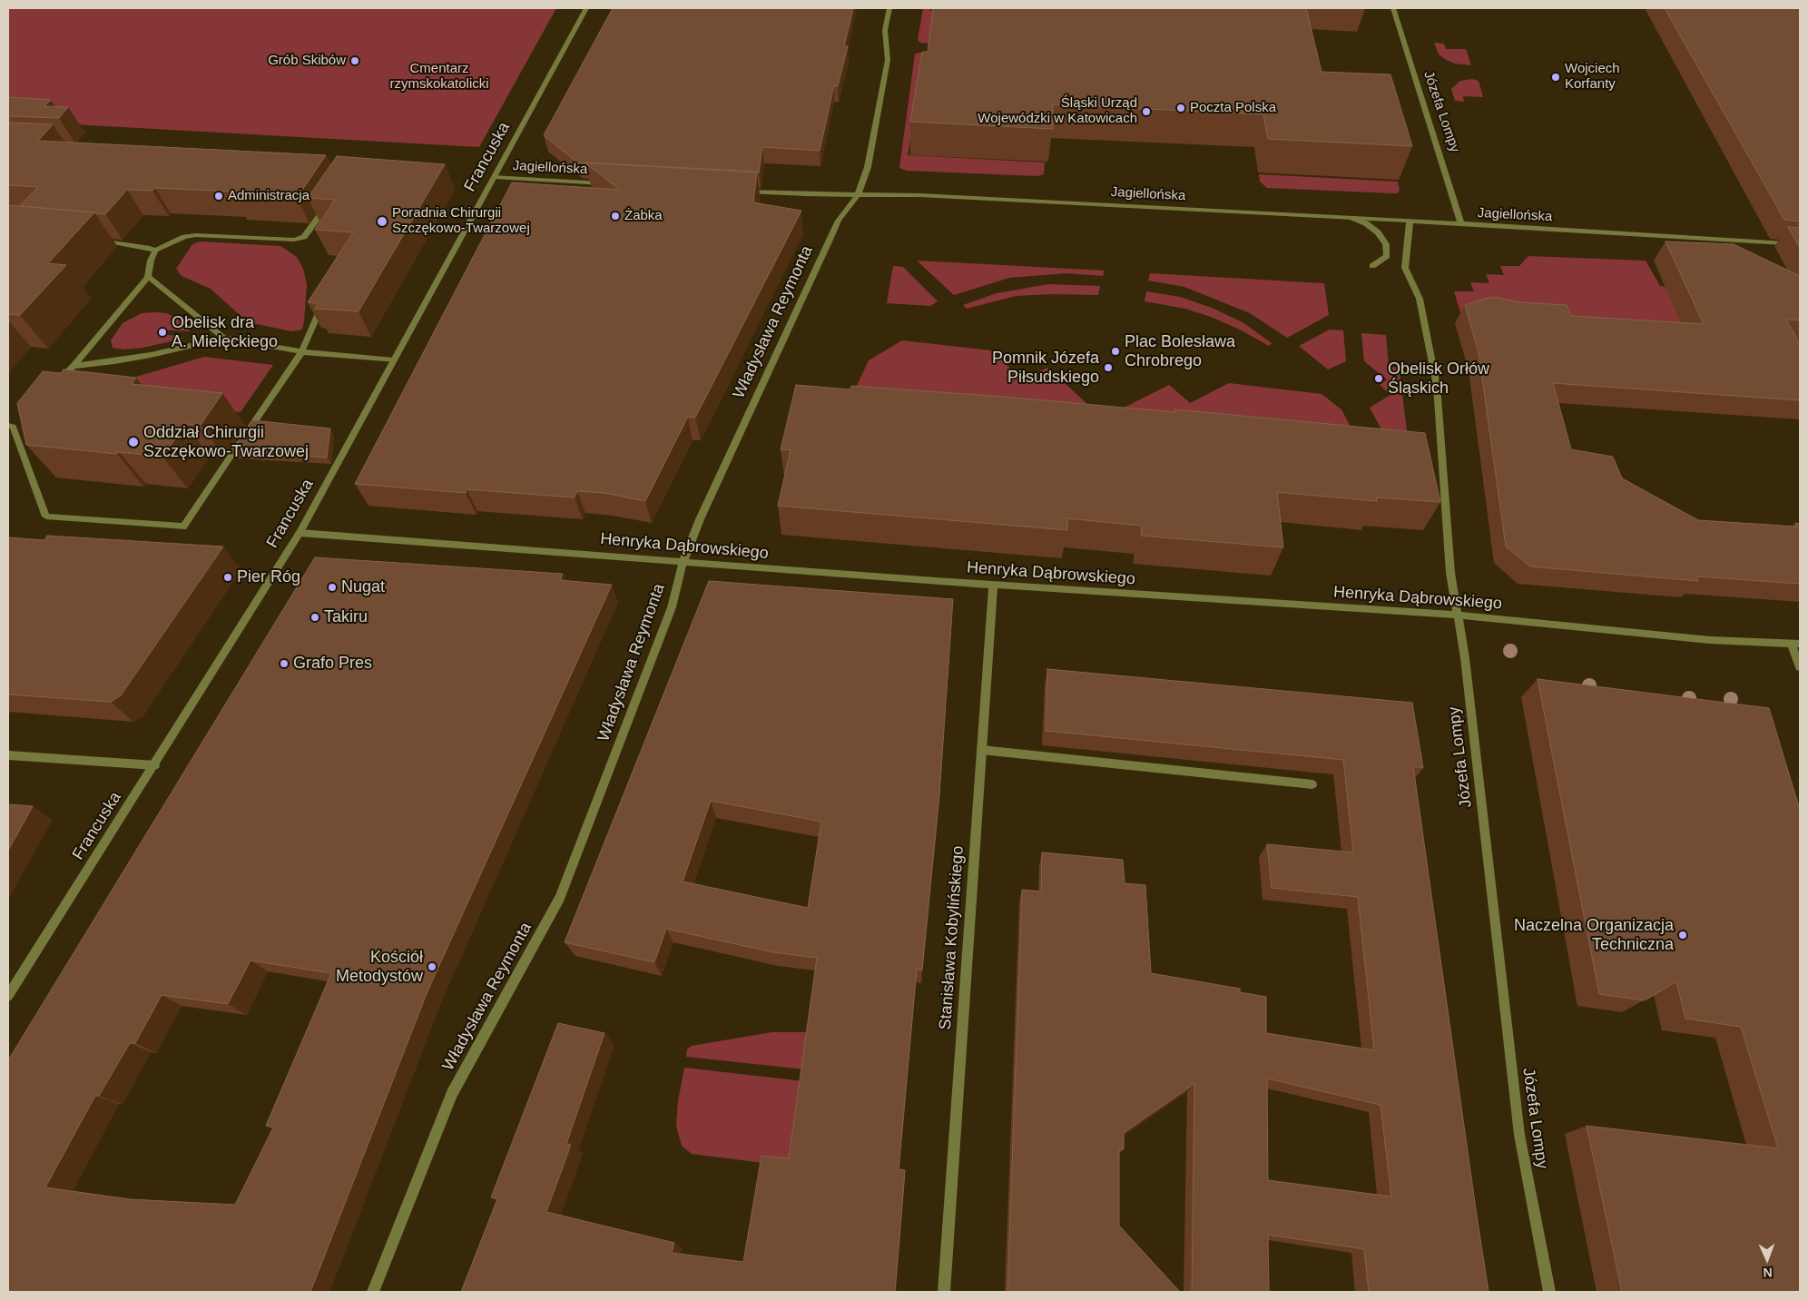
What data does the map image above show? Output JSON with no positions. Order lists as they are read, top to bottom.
{
  "streets": {
    "street": [
      "Józefa Lompy",
      "Francuska",
      "Jagiellońska",
      "Władysława Reymonta",
      "Henryka Dąbrowskiego",
      "Stanisława Kobylińskiego"
    ]
  },
  "crossings": [
    ["Józefa Lompy", "Jagiellońska"],
    ["Józefa Lompy", "Henryka Dąbrowskiego"],
    ["Francuska", "Jagiellońska"],
    ["Francuska", "Henryka Dąbrowskiego"],
    ["Jagiellońska", "Władysława Reymonta"],
    ["Władysława Reymonta", "Henryka Dąbrowskiego"],
    ["Henryka Dąbrowskiego", "Stanisława Kobylińskiego"]
  ],
  "parks": ["Cmentarz rzymskokatolicki"],
  "places": [
    "Grób Skibów",
    "Wojciech Korfanty",
    "Poczta Polska",
    "Śląski Urząd Wojewódzki w Katowicach",
    "Administracja",
    "Żabka",
    "Poradnia Chirurgii Szczękowo-Twarzowej",
    "Obelisk dra A. Mielęckiego",
    "Plac Bolesława Chrobrego",
    "Pomnik Józefa Piłsudskiego",
    "Obelisk Orłów Śląskich",
    "Oddział Chirurgii Szczękowo-Twarzowej",
    "Pier Róg",
    "Nugat",
    "Takiru",
    "Grafo Pres",
    "Naczelna Organizacja Techniczna",
    "Kościół Metodystów"
  ],
  "north": "bottom"
}
